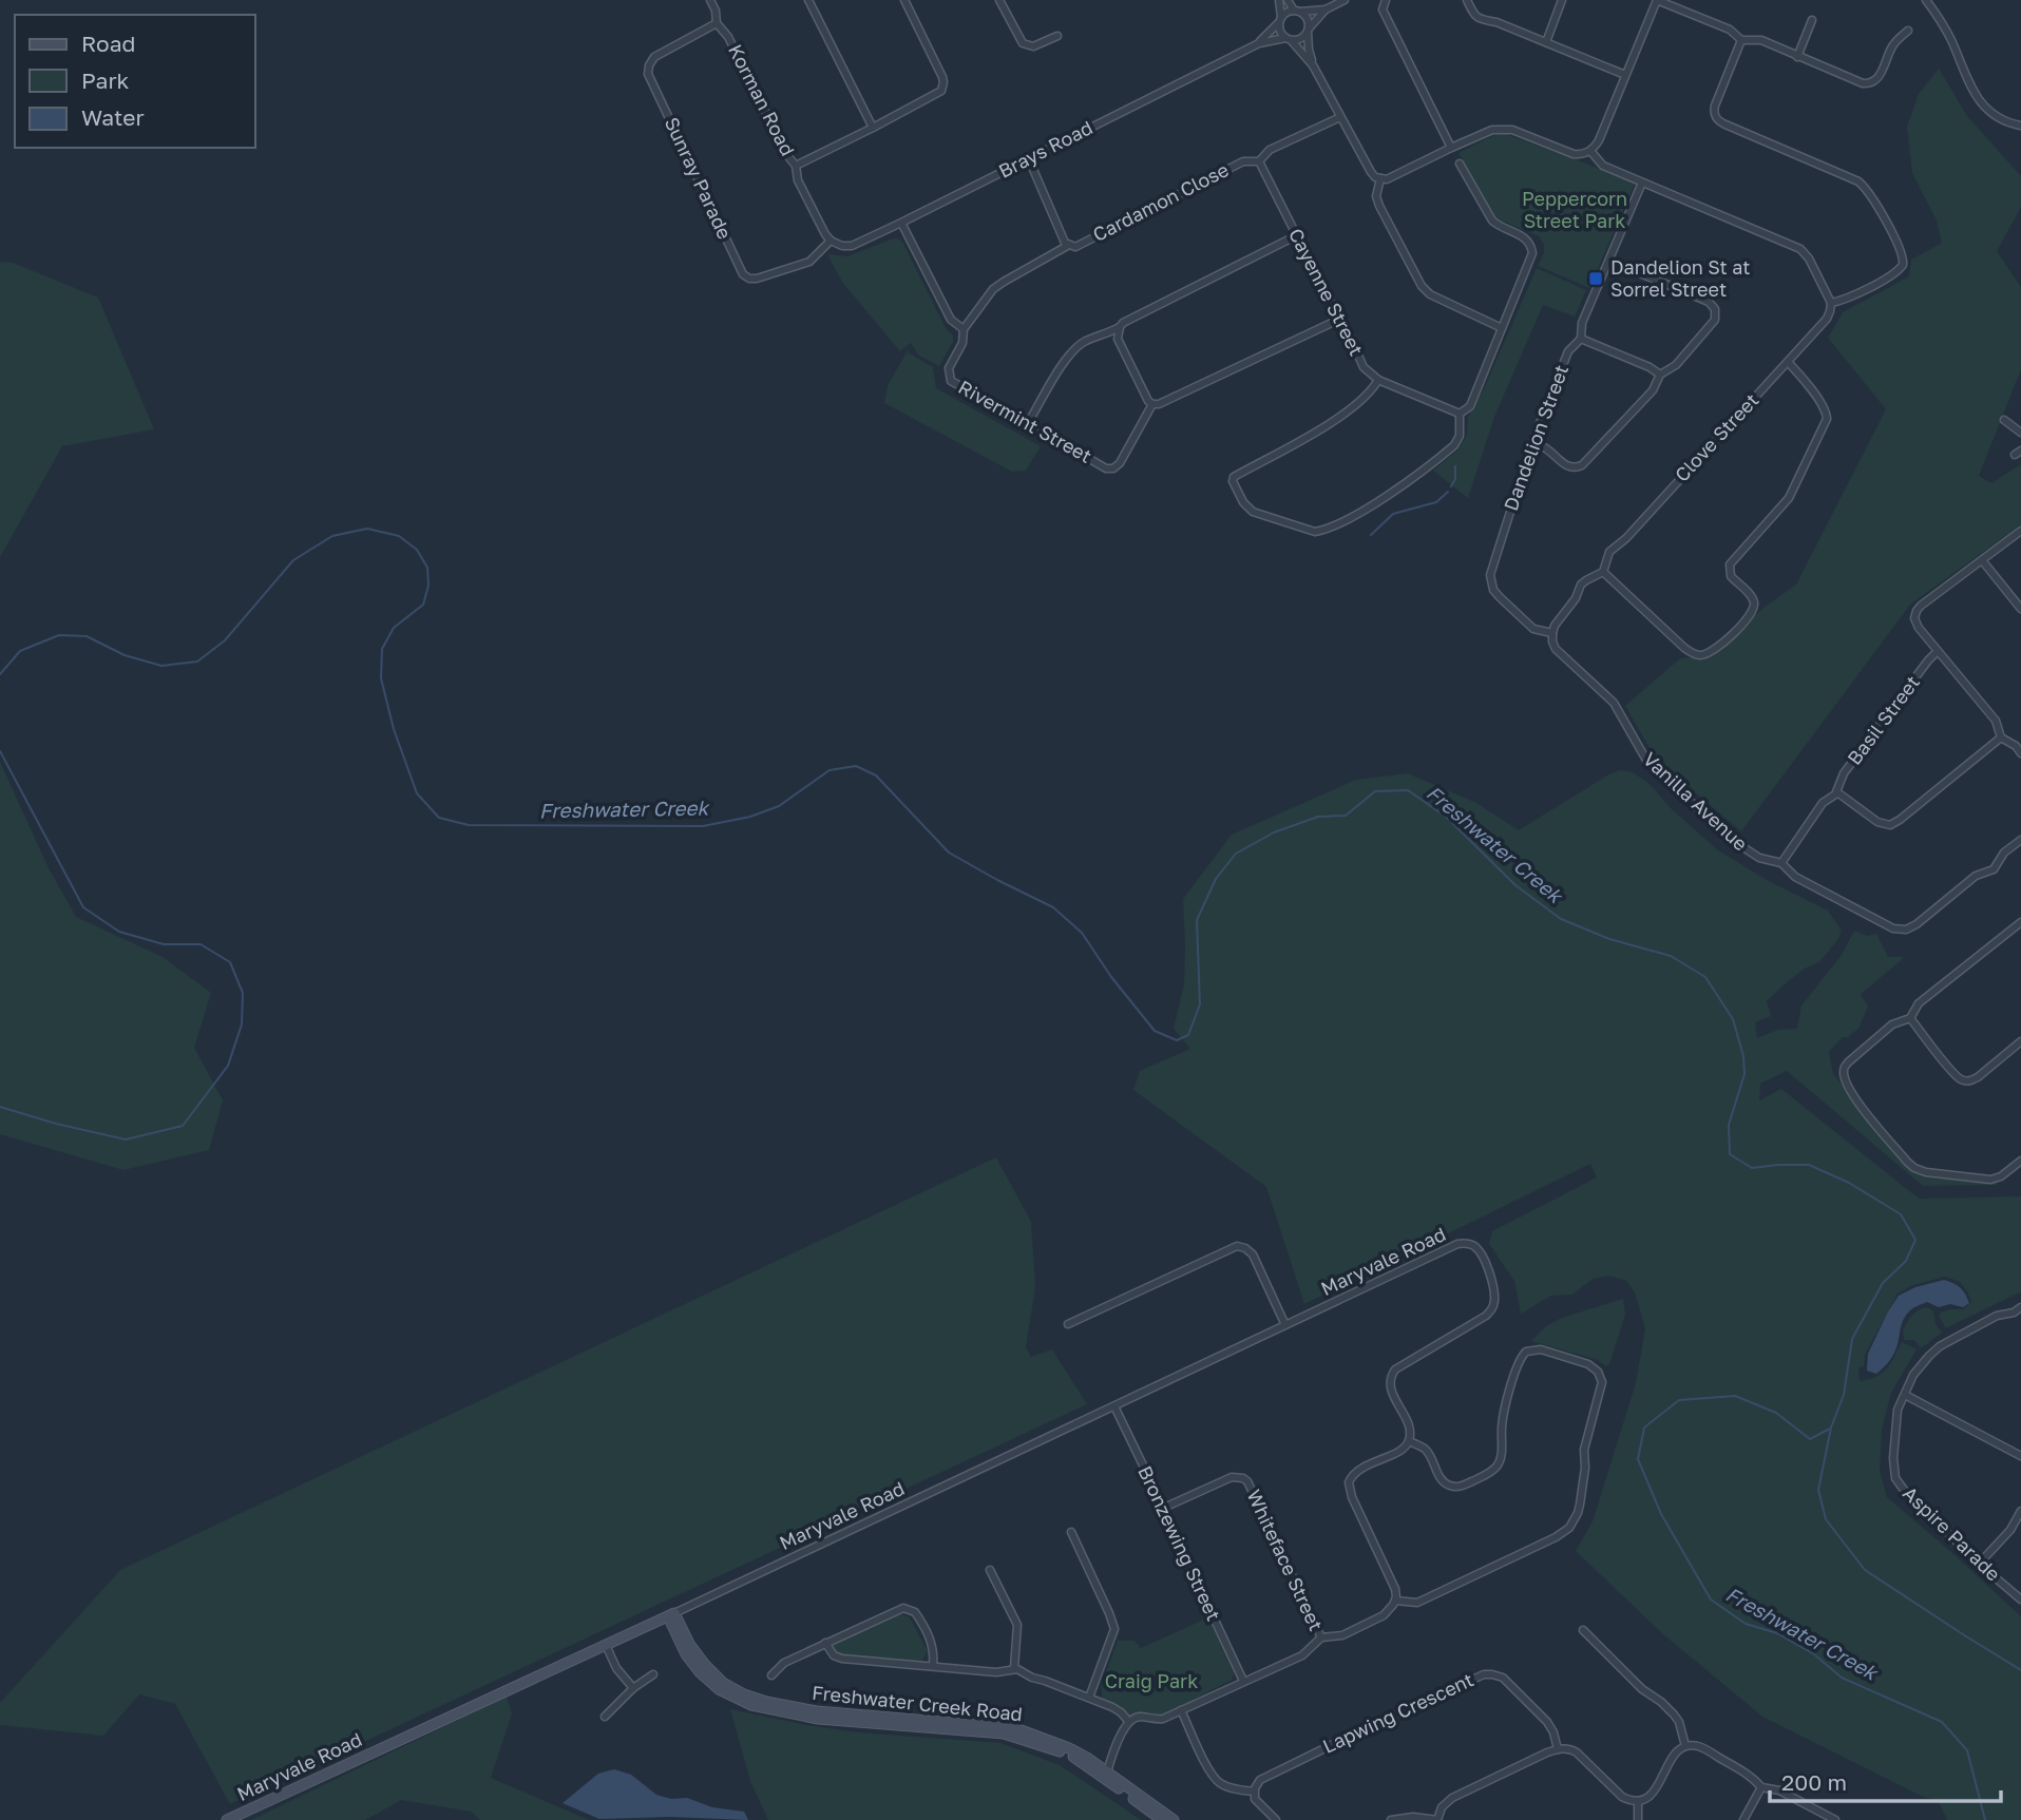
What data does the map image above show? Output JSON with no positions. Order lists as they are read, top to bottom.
{
  "streets": {
    "main road": ["Maryvale Road", "Freshwater Creek Road"],
    "street": [
      "Korman Road",
      "Brays Road",
      "Sunray Parade",
      "Cardamon Close",
      "Cayenne Street",
      "Rivermint Street",
      "Dandelion Street",
      "Clove Street",
      "Basil Street",
      "Vanilla Avenue",
      "Aspire Parade",
      "Bronzewing Street",
      "Whiteface Street",
      "Lapwing Crescent"
    ]
  },
  "crossings": [
    ["Korman Road", "Brays Road"],
    ["Korman Road", "Sunray Parade"],
    ["Brays Road", "Sunray Parade"],
    ["Brays Road", "Cardamon Close"],
    ["Cardamon Close", "Cayenne Street"],
    ["Cardamon Close", "Rivermint Street"],
    ["Dandelion Street", "Clove Street"],
    ["Dandelion Street", "Vanilla Avenue"],
    ["Clove Street", "Vanilla Avenue"],
    ["Basil Street", "Vanilla Avenue"],
    ["Maryvale Road", "Bronzewing Street"],
    ["Maryvale Road", "Freshwater Creek Road"],
    ["Bronzewing Street", "Whiteface Street"]
  ],
  "water": ["Freshwater Creek"],
  "parks": ["Peppercorn Street Park", "Craig Park"],
  "places": {
    "transit": ["Dandelion St at Sorrel Street"]
  },
  "legend": ["Road", "Park", "Water"],
  "scale_bar": "200 m"
}
